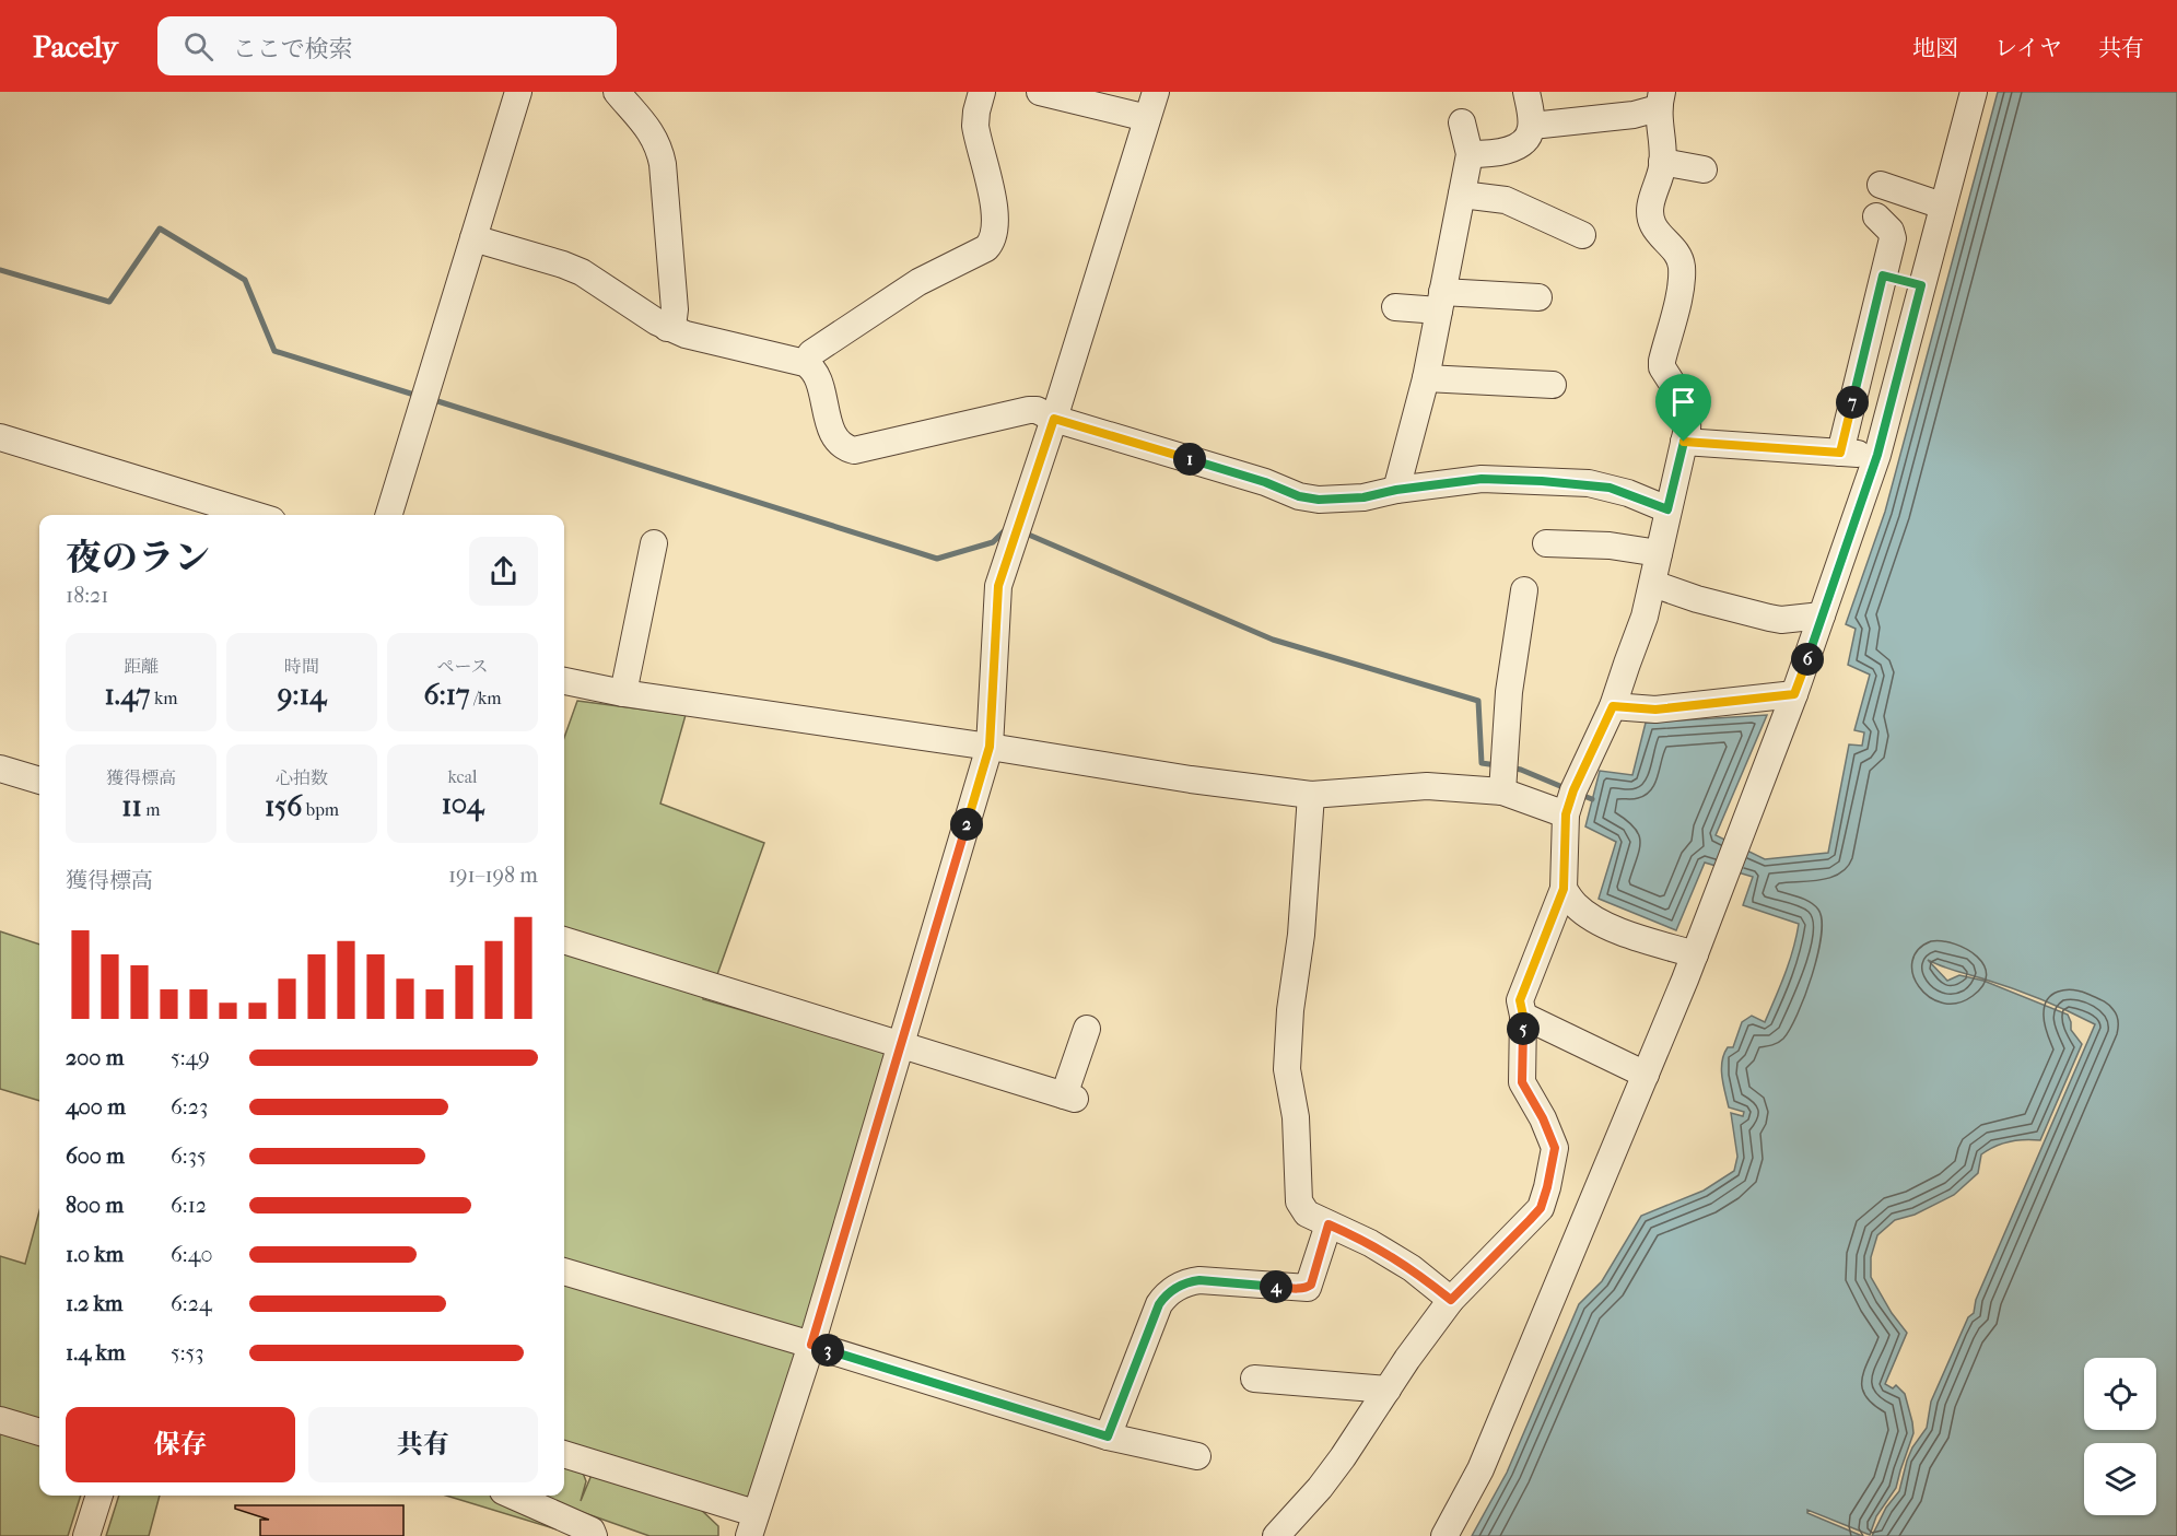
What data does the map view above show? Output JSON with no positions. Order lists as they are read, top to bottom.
{
  "page": {
    "header": "Pacely",
    "search": "ここで検索",
    "nav": ["地図", "レイヤ", "共有"],
    "pins": [
      "7",
      "1",
      "6",
      "2",
      "5",
      "4",
      "3"
    ],
    "heading": ["夜のラン", "18:21"],
    "stats": [
      ["距離", "1.47 km"],
      ["時間", "9:14"],
      ["ペース", "6:17 /km"],
      ["獲得標高", "11 m"],
      ["心拍数", "156 bpm"],
      ["kcal", "104"]
    ],
    "chart": ["獲得標高", "191–198 m"],
    "list": [
      {
        "name": "200 m",
        "note": "5:49"
      },
      {
        "name": "400 m",
        "note": "6:23"
      },
      {
        "name": "600 m",
        "note": "6:35"
      },
      {
        "name": "800 m",
        "note": "6:12"
      },
      {
        "name": "1.0 km",
        "note": "6:40"
      },
      {
        "name": "1.2 km",
        "note": "6:24"
      },
      {
        "name": "1.4 km",
        "note": "5:53"
      }
    ],
    "buttons": ["保存", "共有"]
  }
}
